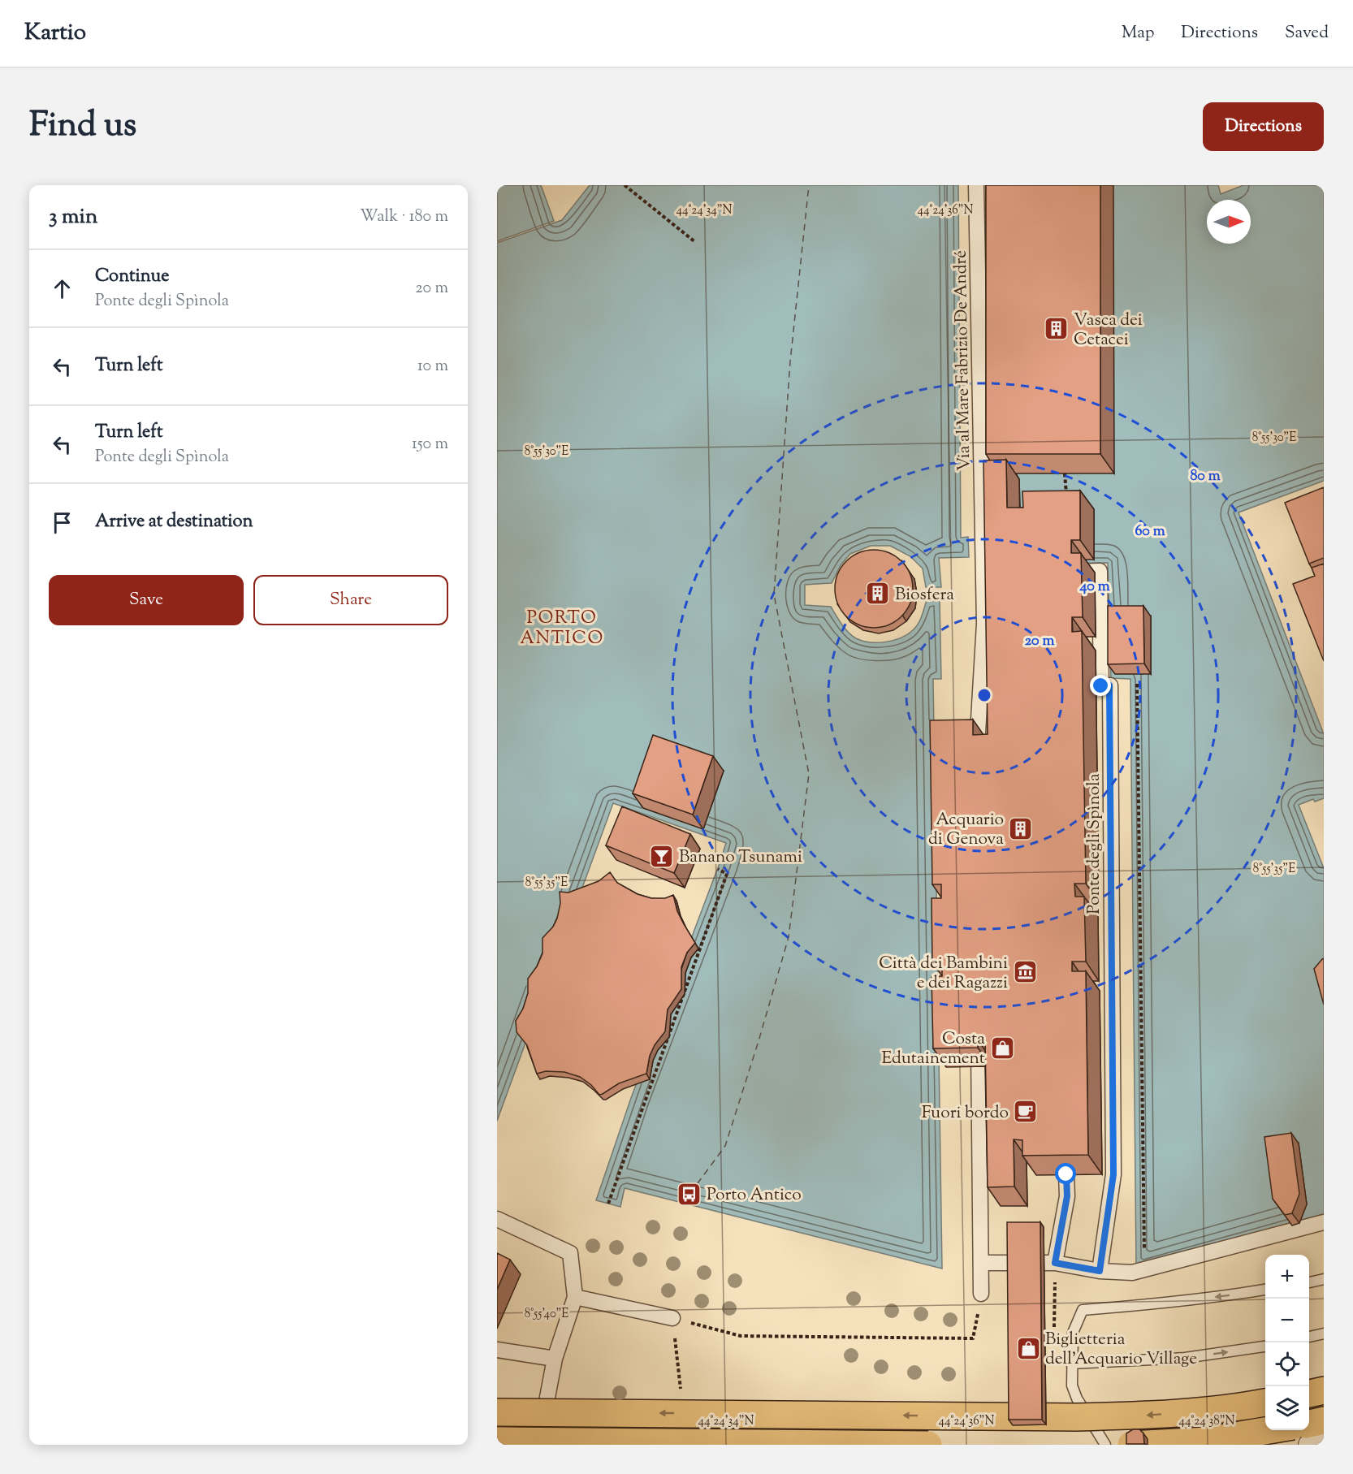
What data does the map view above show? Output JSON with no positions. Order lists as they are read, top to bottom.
{
  "streets": {
    "street": ["Via al Mare Fabrizio De André", "Ponte degli Spìnola"]
  },
  "districts": ["PORTO ANTICO"],
  "places": {
    "building": ["Vasca dei Cetacei", "Biosfera", "Acquario di Genova"],
    "bar": ["Banano Tsunami"],
    "museum": ["Città dei Bambini e dei Ragazzi"],
    "shop": ["Costa Edutainement", "Biglietteria dell'Acquario Village"],
    "cafe": ["Fuori bordo"],
    "bus stop": ["Porto Antico"]
  },
  "north": "right",
  "page": {
    "header": "Kartio",
    "nav": ["Map", "Directions", "Saved"],
    "title": "Find us",
    "buttons": [
      "Directions",
      ["Save", "Share"]
    ],
    "heading": ["3 min", "Walk · 180 m"],
    "list": [
      ["Continue", "Ponte degli Spìnola", "20 m"],
      ["Turn left", "10 m"],
      ["Turn left", "Ponte degli Spìnola", "150 m"],
      "Arrive at destination"
    ],
    "map_buttons": ["+", "−"]
  },
  "coordinates": [
    "44°24'34\"N",
    "44°24'36\"N",
    "8°55'30\"E",
    "8°55'35\"E",
    "8°55'40\"E",
    "44°24'38\"N"
  ],
  "rings": [
    "80 m",
    "60 m",
    "40 m",
    "20 m"
  ]
}
